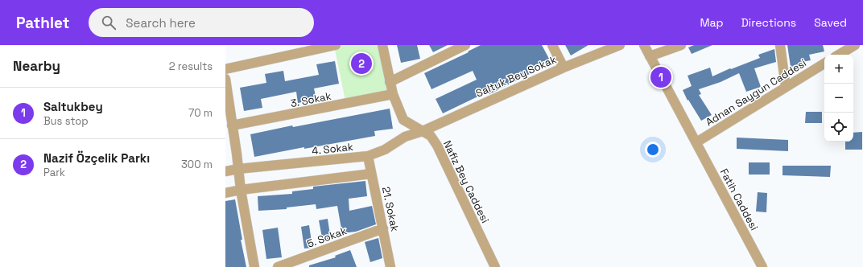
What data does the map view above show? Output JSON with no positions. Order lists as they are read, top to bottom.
{
  "streets": {
    "street": [
      "Saltuk Bey Sokak",
      "Adnan Saygun Caddesi",
      "3. Sokak",
      "4. Sokak",
      "Nafiz Bey Caddesi",
      "Fatih Caddesi",
      "21. Sokak",
      "5. Sokak"
    ]
  },
  "crossings": [
    ["Saltuk Bey Sokak", "4. Sokak"],
    ["Saltuk Bey Sokak", "Nafiz Bey Caddesi"],
    ["Adnan Saygun Caddesi", "Fatih Caddesi"],
    ["4. Sokak", "Nafiz Bey Caddesi"],
    ["4. Sokak", "21. Sokak"],
    ["21. Sokak", "5. Sokak"]
  ],
  "page": {
    "header": "Pathlet",
    "search": "Search here",
    "nav": ["Map", "Directions", "Saved"],
    "heading": ["Nearby", "2 results"],
    "pins": ["2", "1"],
    "map_buttons": ["+", "−"],
    "list": [
      {
        "mark": "1",
        "name": "Saltukbey",
        "note": "Bus stop",
        "value": "70 m"
      },
      {
        "mark": "2",
        "name": "Nazif Özçelik Parkı",
        "note": "Park",
        "value": "300 m"
      }
    ]
  }
}
